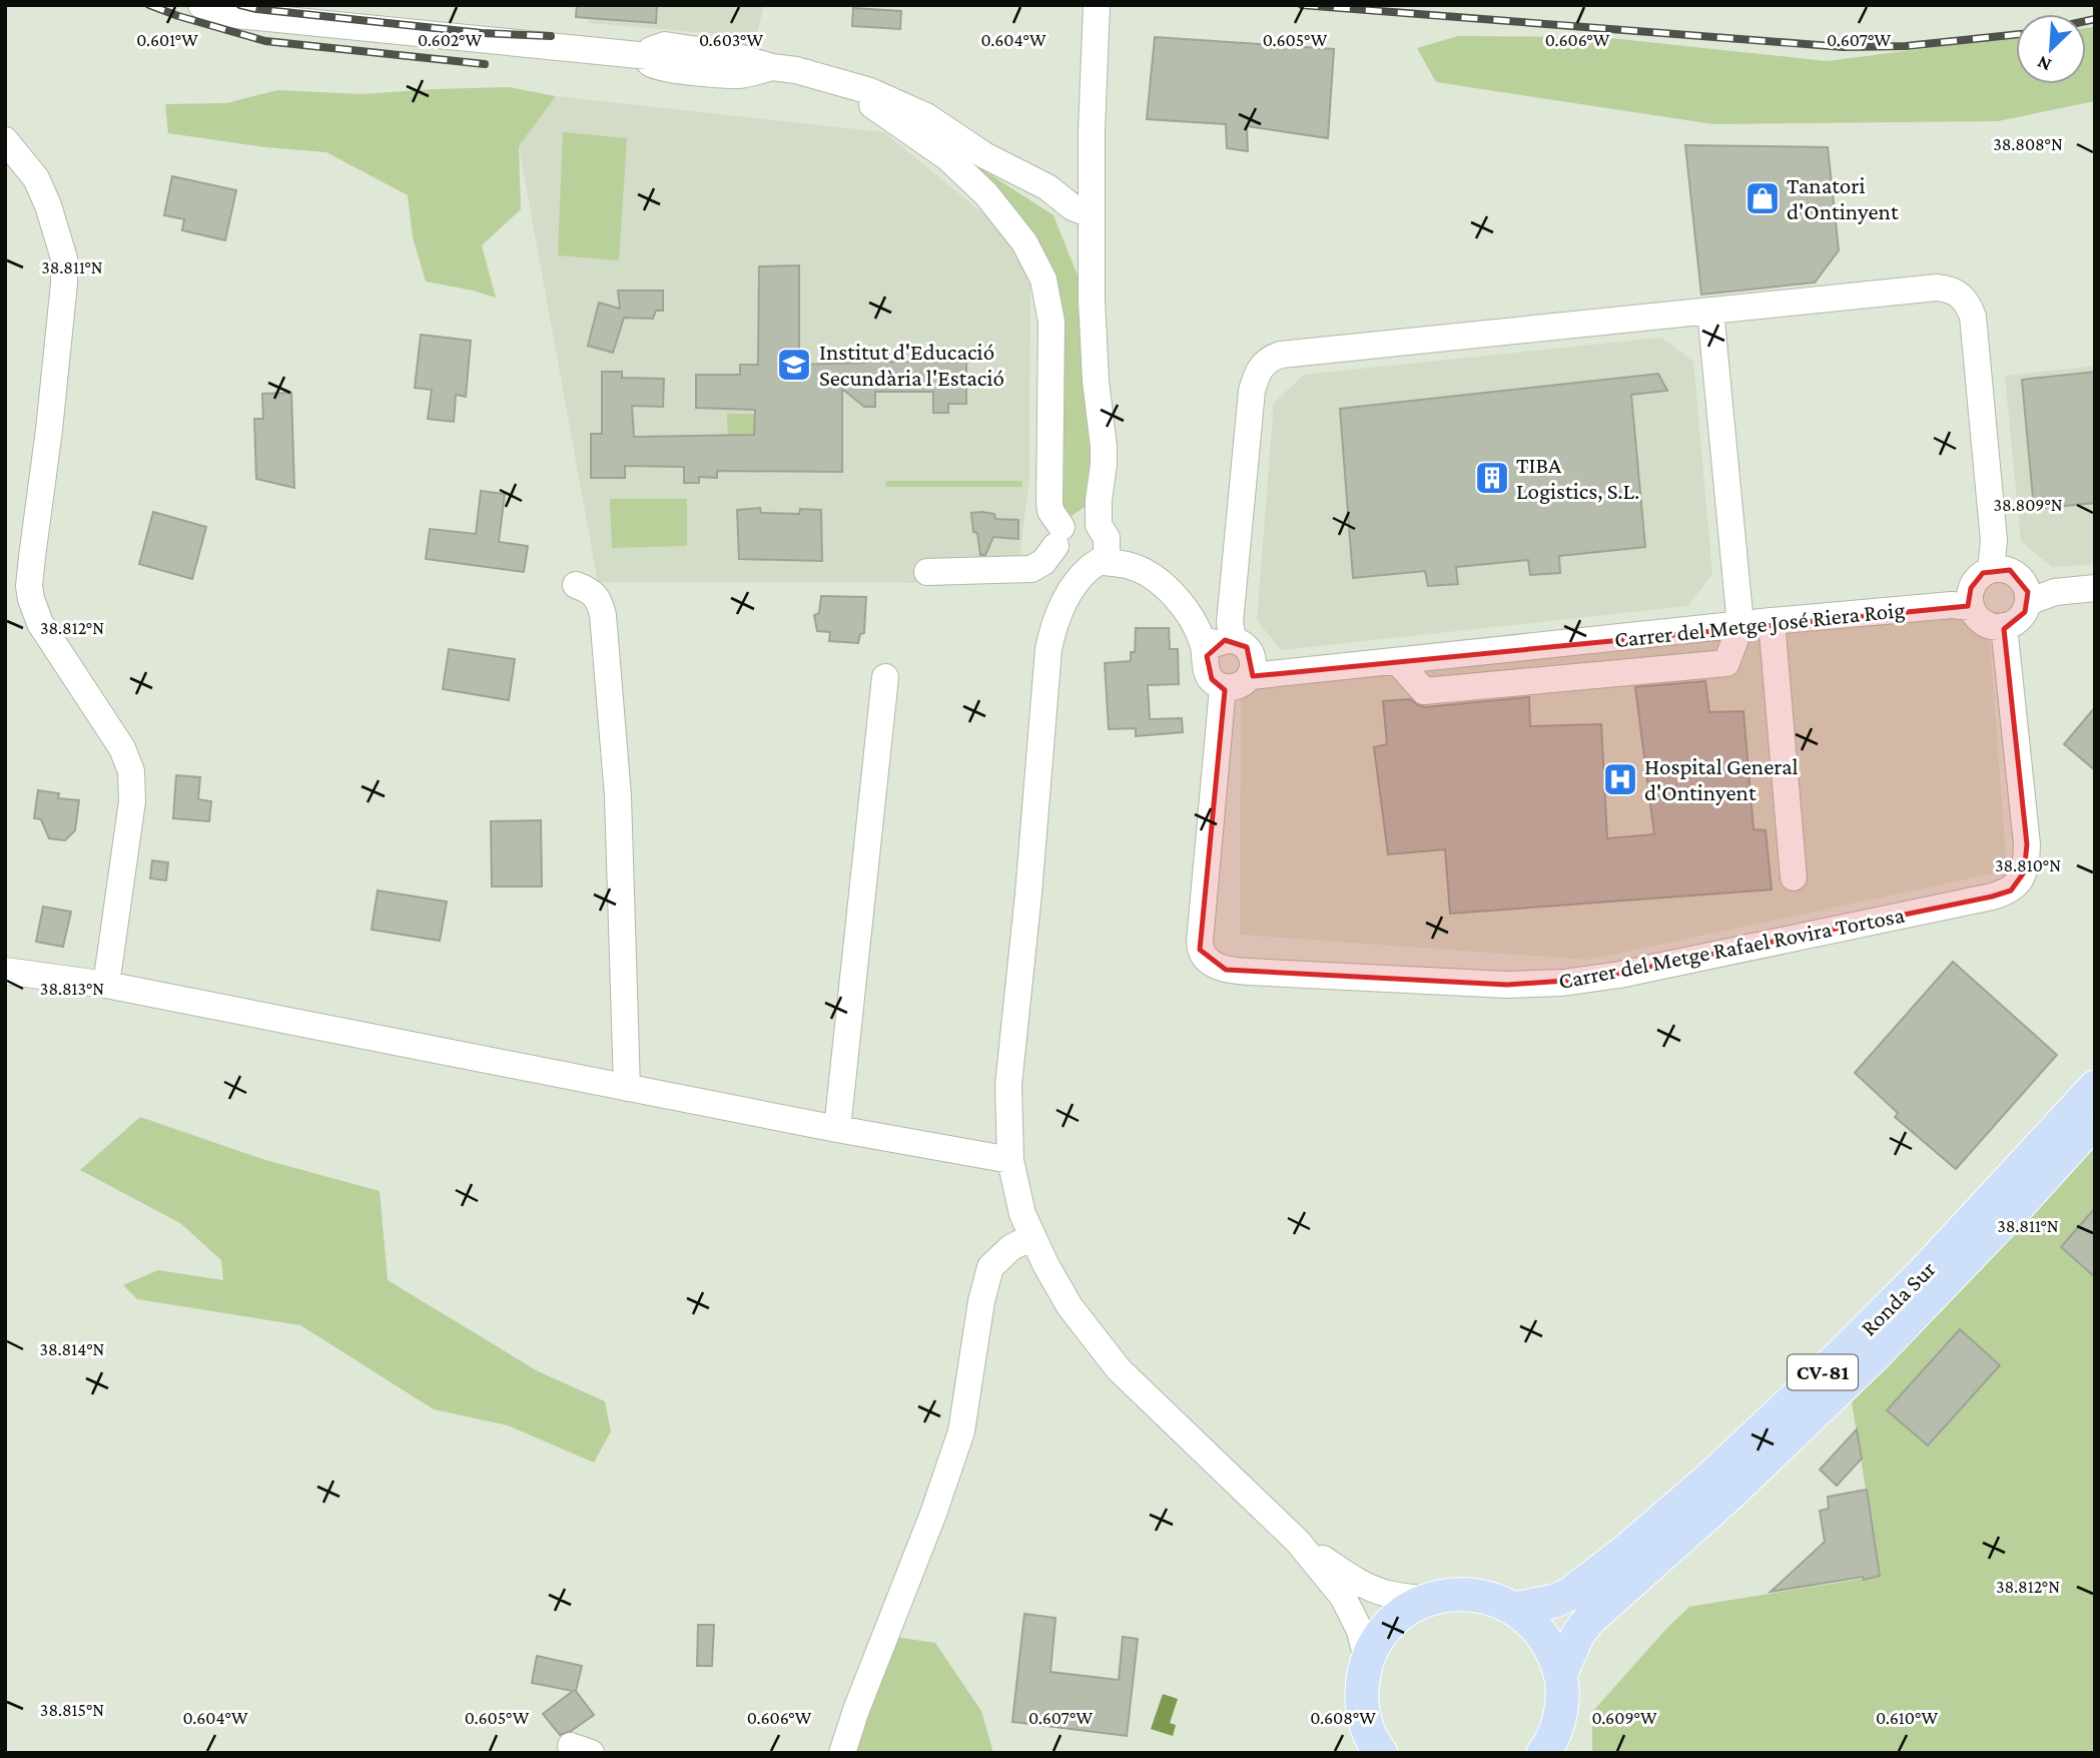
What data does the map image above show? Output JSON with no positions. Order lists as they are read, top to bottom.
{
  "streets": {
    "main road": ["Ronda Sur", "CV-81"],
    "street": ["Carrer del Metge José Riera Roig", "Carrer del Metge Rafael Rovira Tortosa"]
  },
  "crossings": [
    ["Carrer del Metge José Riera Roig", "Carrer del Metge Rafael Rovira Tortosa"],
    ["Ronda Sur", "CV-81"]
  ],
  "places": {
    "shop": ["Tanatori d'Ontinyent"],
    "school or university": ["Institut d'Educació Secundària l'Estació"],
    "building": ["TIBA Logistics, S.L."],
    "hospital": ["Hospital General d'Ontinyent"]
  },
  "north": "bottom left",
  "coordinates": [
    "0.601°W",
    "0.602°W",
    "0.603°W",
    "0.604°W",
    "0.605°W",
    "0.606°W",
    "0.607°W",
    "38.808°N",
    "38.811°N",
    "38.809°N",
    "38.812°N",
    "38.810°N",
    "38.813°N",
    "38.814°N",
    "38.815°N",
    "0.608°W",
    "0.609°W",
    "0.610°W"
  ]
}
